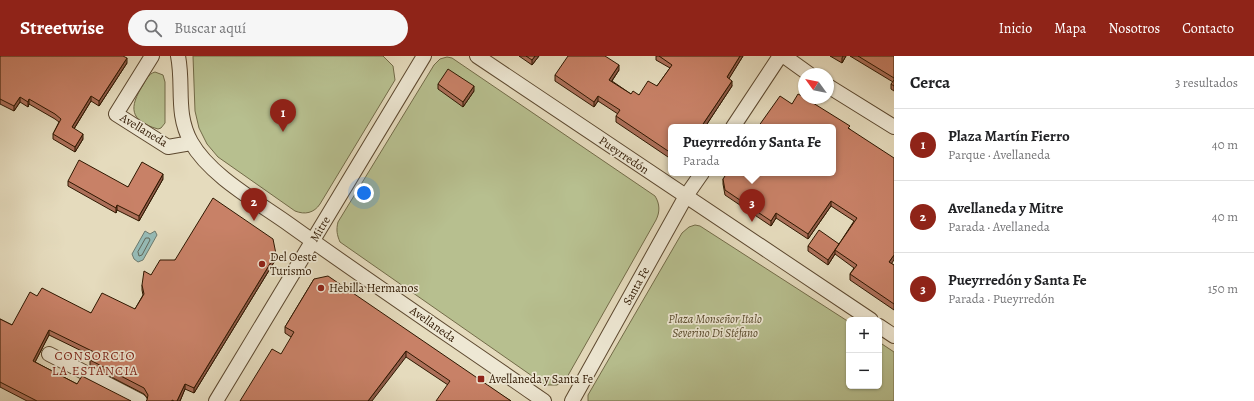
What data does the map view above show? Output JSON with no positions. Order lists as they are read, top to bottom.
{
  "streets": {
    "street": [
      "Avellaneda",
      "Pueyrredón",
      "Mitre",
      "Santa Fe"
    ]
  },
  "crossings": [
    ["Avellaneda", "Mitre"],
    ["Pueyrredón", "Santa Fe"]
  ],
  "districts": ["CONSORCIO LA ESTANCIA"],
  "parks": ["Plaza Monseñor Italo Severino Di Stéfano"],
  "places": {
    "other": ["Del Oeste Turismo", "Hebilla Hermanos"],
    "transit": ["Avellaneda y Santa Fe"]
  },
  "north": "top left",
  "page": {
    "header": "Streetwise",
    "search": "Buscar aquí",
    "nav": [
      "Inicio",
      "Mapa",
      "Nosotros",
      "Contacto"
    ],
    "heading": ["Cerca", "3 resultados"],
    "pins": ["1", "2", "3"],
    "list": [
      {
        "mark": "1",
        "name": "Plaza Martín Fierro",
        "note": "Parque · Avellaneda",
        "value": "40 m"
      },
      {
        "mark": "2",
        "name": "Avellaneda y Mitre",
        "note": "Parada · Avellaneda",
        "value": "40 m"
      },
      {
        "mark": "3",
        "name": "Pueyrredón y Santa Fe",
        "note": "Parada · Pueyrredón",
        "value": "150 m"
      }
    ],
    "popup": ["Pueyrredón y Santa Fe", "Parada"],
    "map_buttons": ["+", "−"]
  }
}
